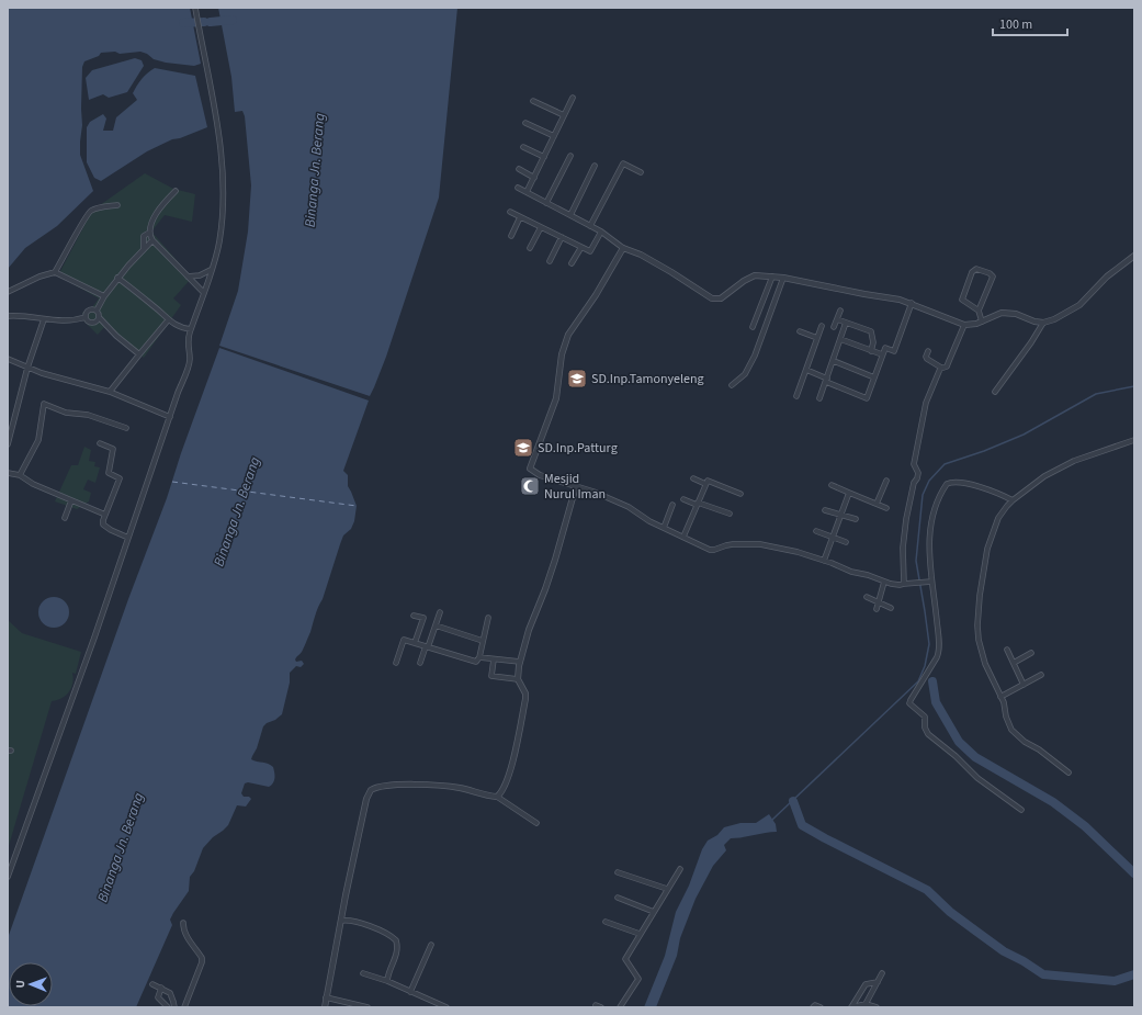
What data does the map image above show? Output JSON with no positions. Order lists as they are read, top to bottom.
{
  "water": ["Binanga Jn. Berang"],
  "places": {
    "school or university": ["SD.Inp.Tamonyeleng", "SD.Inp.Patturg"],
    "mosque": ["Mesjid Nurul Iman"]
  },
  "scale_bar": "100 m",
  "north": "left"
}
